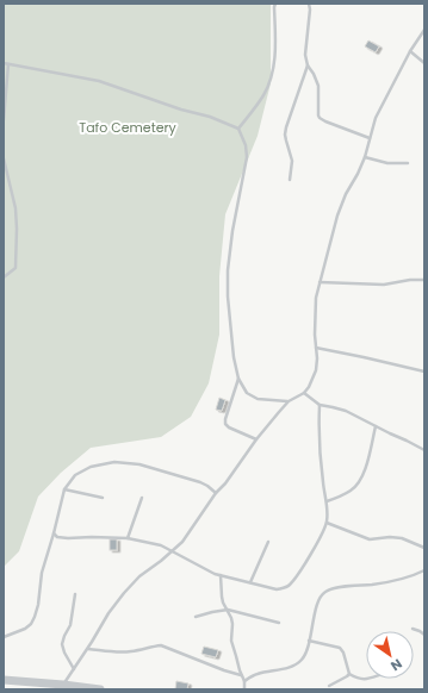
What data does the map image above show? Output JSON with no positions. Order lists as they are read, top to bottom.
{
  "parks": ["Tafo Cemetery"],
  "north": "bottom right"
}
